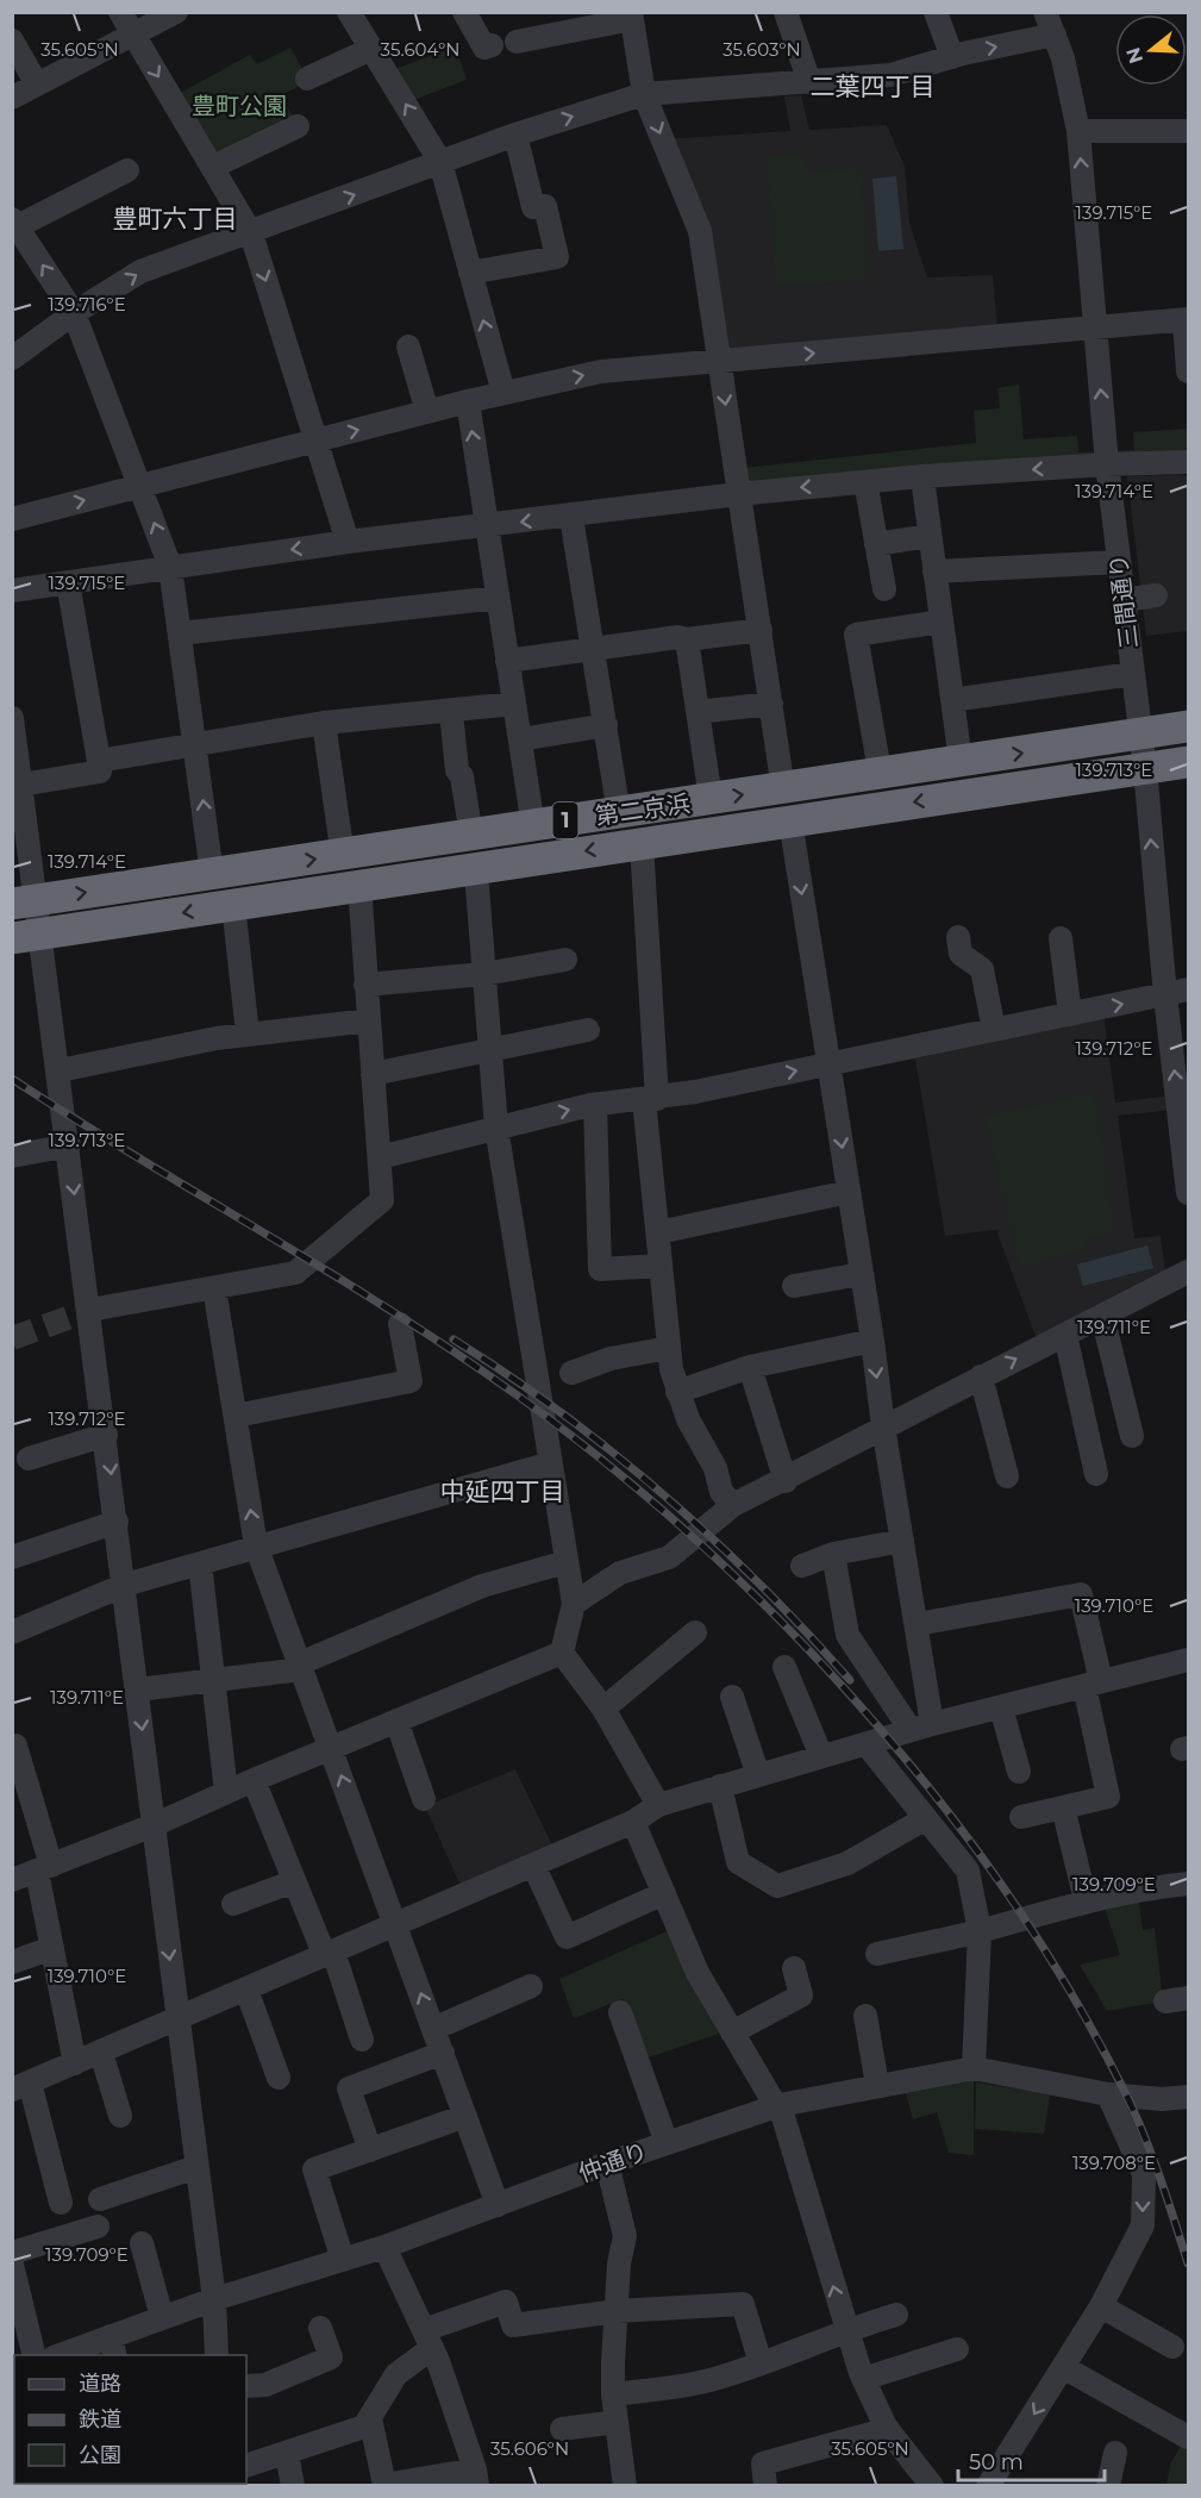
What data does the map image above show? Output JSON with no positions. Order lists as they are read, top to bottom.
{
  "streets": {
    "highway": ["第二京浜", "1"],
    "street": ["三間通り", "仲通り"]
  },
  "crossings": [
    ["三間通り", "第二京浜"]
  ],
  "one_way": ["三間通り"],
  "districts": ["二葉四丁目", "豊町六丁目", "中延四丁目"],
  "parks": ["豊町公園"],
  "legend": ["道路", "鉄道", "公園"],
  "scale_bar": "50 m",
  "north": "left",
  "coordinates": [
    "35.605°N",
    "35.604°N",
    "35.603°N",
    "139.715°E",
    "139.716°E",
    "139.714°E",
    "139.713°E",
    "139.712°E",
    "139.711°E",
    "139.710°E",
    "139.709°E",
    "139.708°E",
    "35.606°N"
  ]
}
